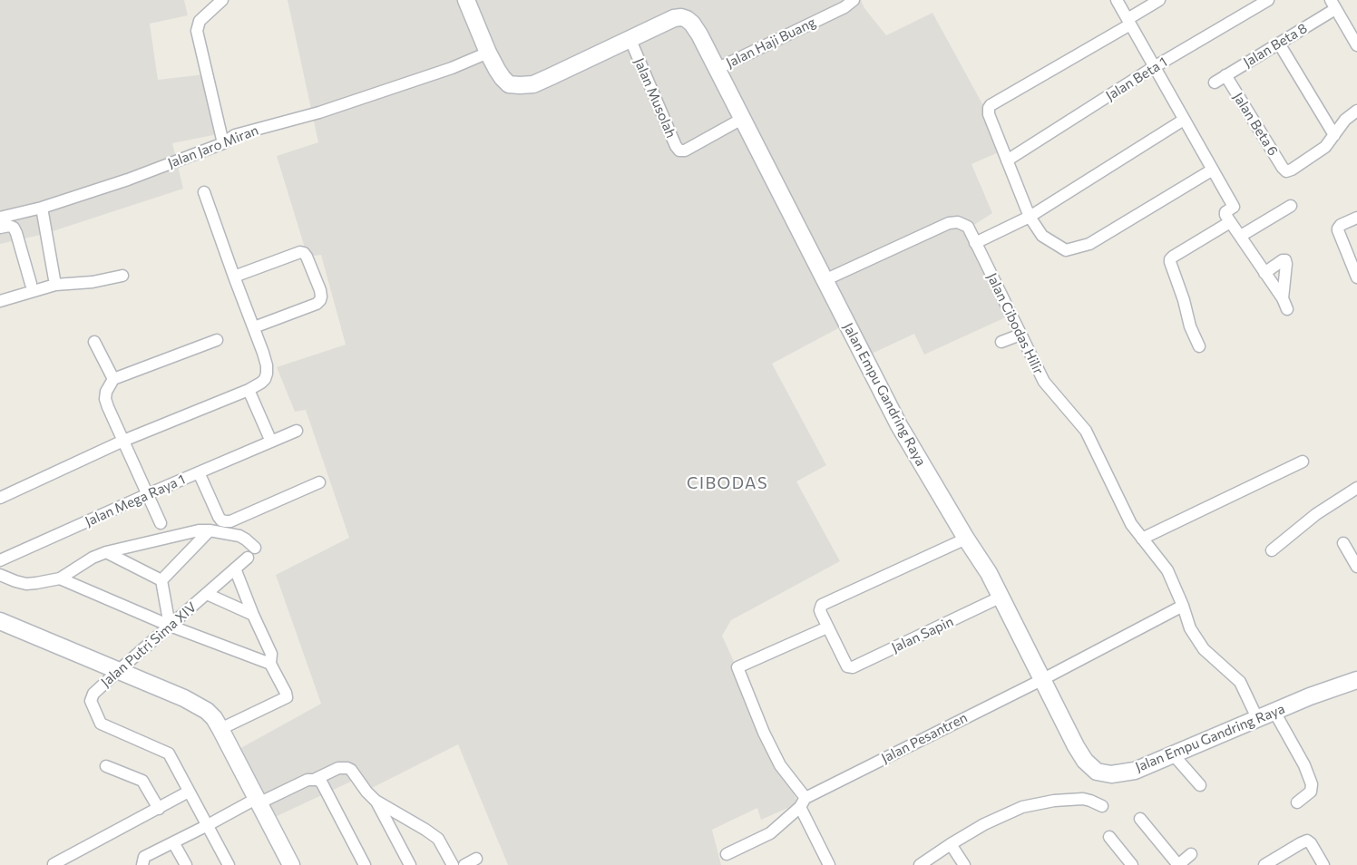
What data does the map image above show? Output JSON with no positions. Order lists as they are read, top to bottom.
{
  "streets": {
    "street": [
      "Jalan Haji Buang",
      "Jalan Beta 8",
      "Jalan Beta 1",
      "Jalan Musolah",
      "Jalan Beta 6",
      "Jalan Jaro Miran",
      "Jalan Cibodas Hilir",
      "Jalan Empu Gandring Raya",
      "Jalan Mega Raya 1",
      "Jalan Sapin",
      "Jalan Putri Sima XIV",
      "Jalan Pesantren"
    ]
  },
  "crossings": [
    ["Jalan Haji Buang", "Jalan Empu Gandring Raya"],
    ["Jalan Beta 8", "Jalan Beta 6"],
    ["Jalan Musolah", "Jalan Empu Gandring Raya"],
    ["Jalan Jaro Miran", "Jalan Empu Gandring Raya"],
    ["Jalan Cibodas Hilir", "Jalan Empu Gandring Raya"],
    ["Jalan Empu Gandring Raya", "Jalan Sapin"],
    ["Jalan Empu Gandring Raya", "Jalan Pesantren"]
  ],
  "districts": ["CIBODAS"]
}
